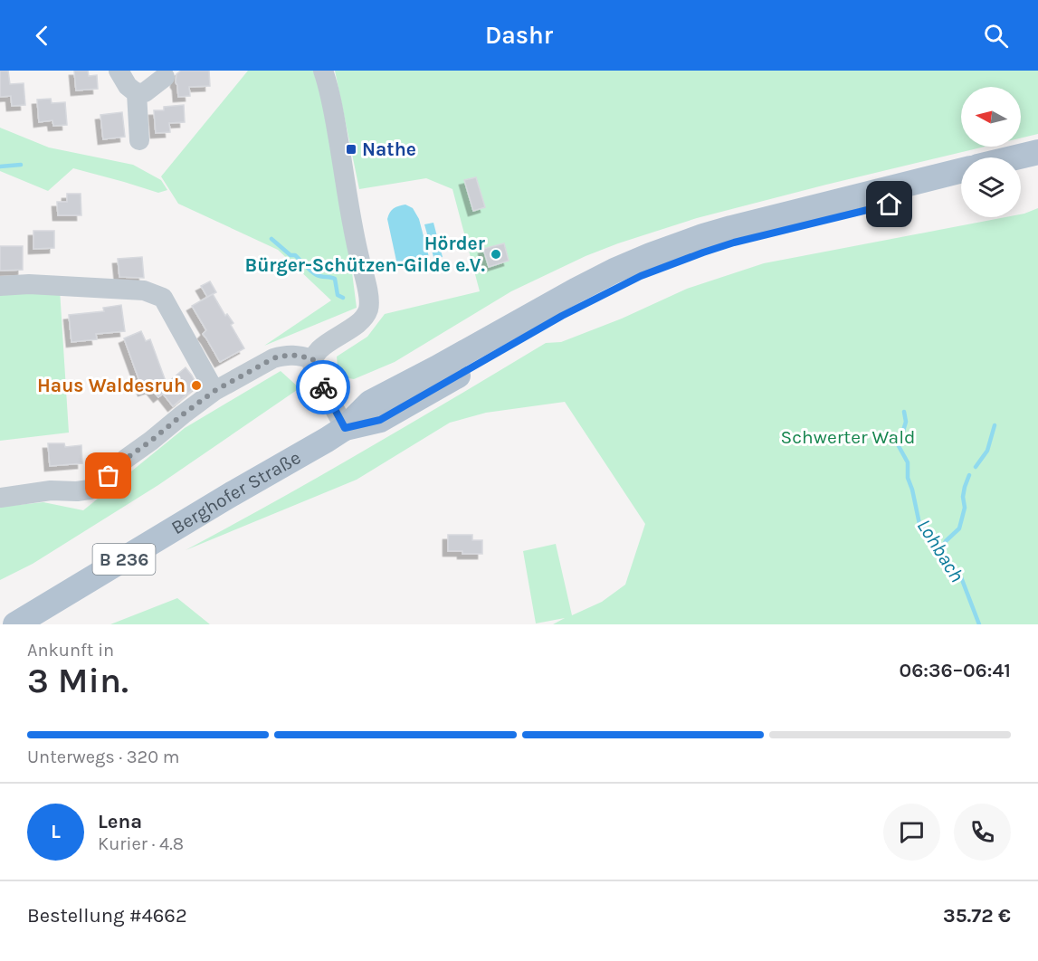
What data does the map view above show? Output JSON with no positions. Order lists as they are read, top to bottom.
{
  "streets": {
    "main road": ["Berghofer Straße", "B 236"]
  },
  "crossings": [
    ["Berghofer Straße", "B 236"]
  ],
  "water": ["Lohbach"],
  "parks": ["Schwerter Wald"],
  "places": {
    "transit": ["Nathe"],
    "other": ["Hörder Bürger-Schützen-Gilde e.V.", "Haus Waldesruh"]
  },
  "north": "left",
  "page": {
    "header": "Dashr",
    "heading": ["3 Min.", "Ankunft in", "06:36–06:41"],
    "panel": [
      "Lena",
      "Kurier · 4.8",
      "Bestellung #4662",
      "35.72 €"
    ],
    "bar": "Unterwegs · 320 m",
    "round": "L"
  }
}
